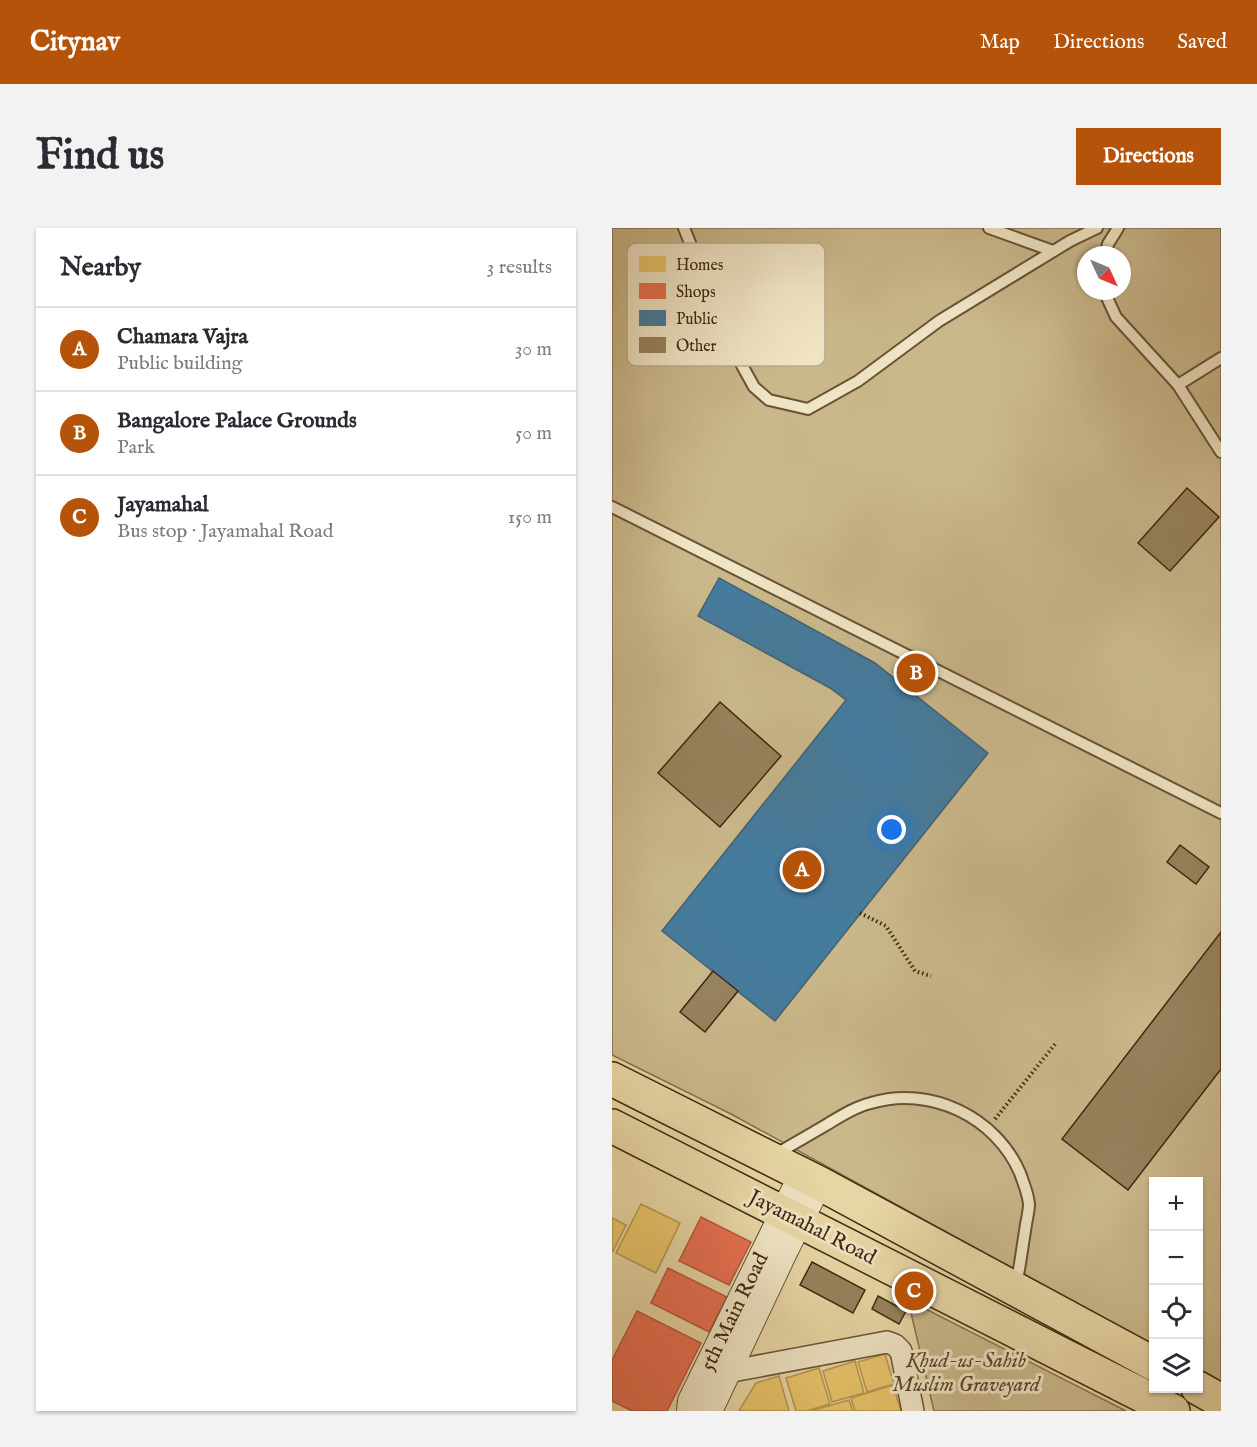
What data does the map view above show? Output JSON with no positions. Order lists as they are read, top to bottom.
{
  "streets": {
    "main road": ["Jayamahal Road"],
    "street": ["5th Main Road"]
  },
  "crossings": [
    ["Jayamahal Road", "5th Main Road"]
  ],
  "parks": ["Khud-us-Sahib Muslim Graveyard"],
  "legend": [
    "Homes",
    "Shops",
    "Public",
    "Other"
  ],
  "north": "bottom right",
  "page": {
    "header": "Citynav",
    "nav": ["Map", "Directions", "Saved"],
    "buttons": "Directions",
    "title": "Find us",
    "heading": ["Nearby", "3 results"],
    "list": [
      {
        "mark": "A",
        "name": "Chamara Vajra",
        "note": "Public building",
        "value": "30 m"
      },
      {
        "mark": "B",
        "name": "Bangalore Palace Grounds",
        "note": "Park",
        "value": "50 m"
      },
      {
        "mark": "C",
        "name": "Jayamahal",
        "note": "Bus stop · Jayamahal Road",
        "value": "150 m"
      }
    ],
    "pins": ["B", "A", "C"],
    "map_buttons": ["+", "−"]
  }
}
